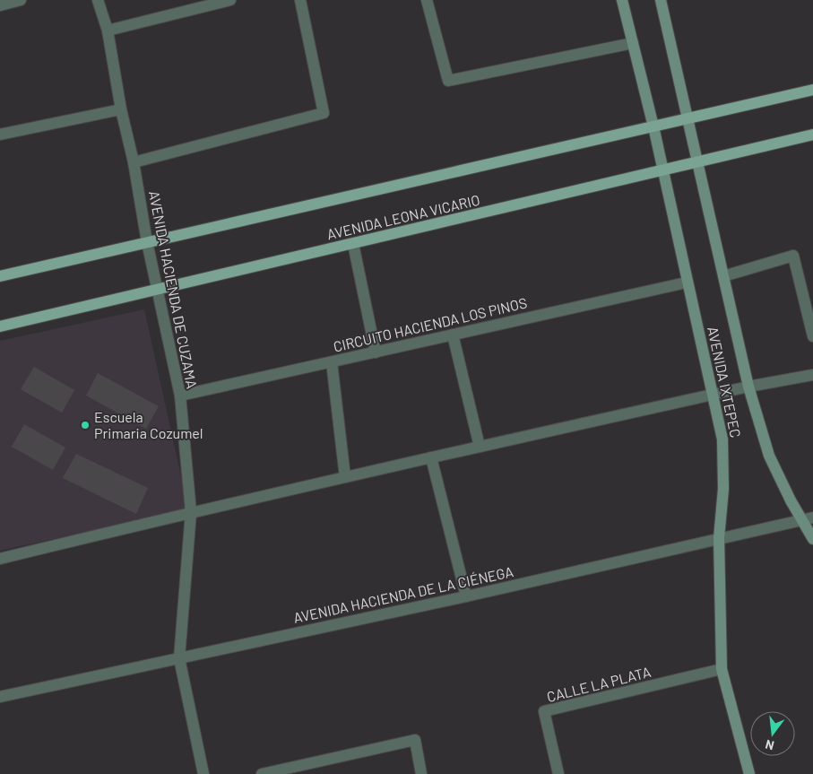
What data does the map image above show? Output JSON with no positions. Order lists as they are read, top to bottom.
{
  "streets": {
    "main road": ["AVENIDA LEONA VICARIO", "AVENIDA IXTEPEC"],
    "street": [
      "AVENIDA HACIENDA DE CUZAMA",
      "CIRCUITO HACIENDA LOS PINOS",
      "AVENIDA HACIENDA DE LA CIÉNEGA",
      "CALLE LA PLATA"
    ]
  },
  "crossings": [
    ["AVENIDA LEONA VICARIO", "AVENIDA HACIENDA DE CUZAMA"],
    ["AVENIDA LEONA VICARIO", "AVENIDA IXTEPEC"],
    ["AVENIDA HACIENDA DE CUZAMA", "CIRCUITO HACIENDA LOS PINOS"],
    ["AVENIDA HACIENDA DE CUZAMA", "AVENIDA HACIENDA DE LA CIÉNEGA"],
    ["CIRCUITO HACIENDA LOS PINOS", "AVENIDA IXTEPEC"],
    ["AVENIDA IXTEPEC", "AVENIDA HACIENDA DE LA CIÉNEGA"],
    ["AVENIDA IXTEPEC", "CALLE LA PLATA"]
  ],
  "places": ["Escuela Primaria Cozumel"],
  "north": "bottom"
}
